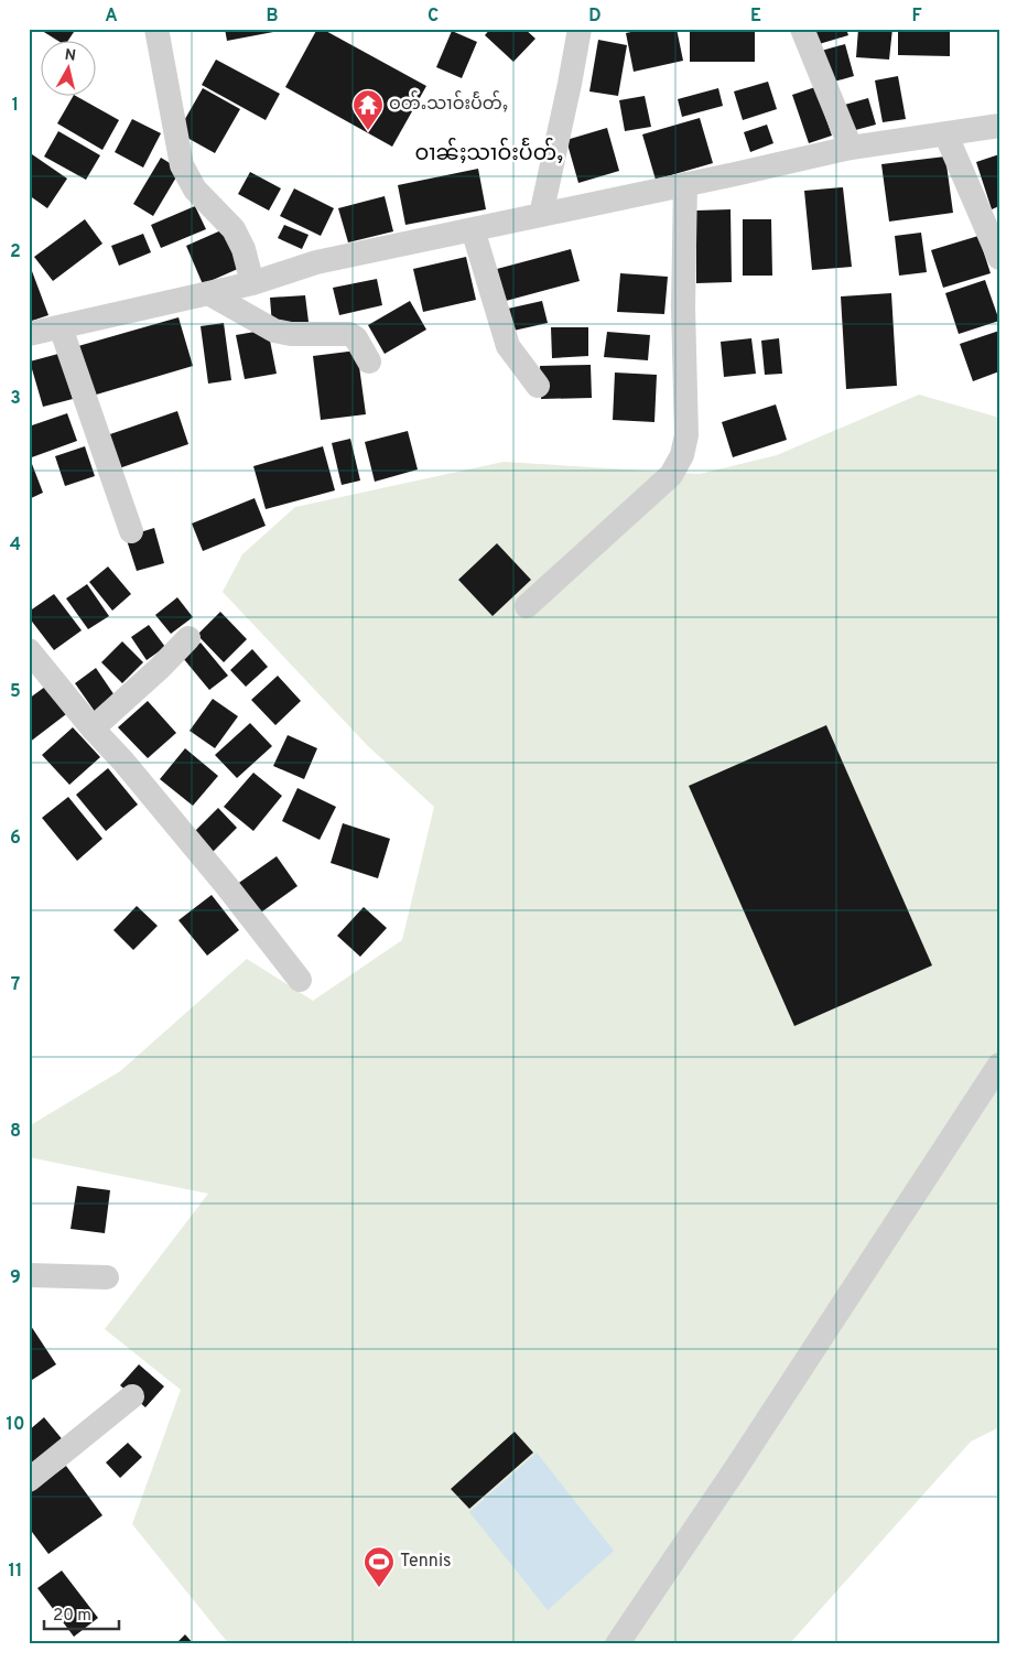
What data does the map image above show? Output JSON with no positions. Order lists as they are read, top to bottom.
{
  "districts": ["ဝၢၼ်ႈသၢဝ်းပႅတ်ႇ"],
  "places": {
    "temple": ["ဝတ်ႉသၢဝ်းပႅတ်ႇ"],
    "sports": ["Tennis"]
  },
  "scale_bar": "20 m",
  "north": "top",
  "grid": {
    "columns": [
      "A",
      "B",
      "C",
      "D",
      "E",
      "F"
    ],
    "rows": [
      "1",
      "2",
      "3",
      "4",
      "5",
      "6",
      "7",
      "8",
      "9",
      "10",
      "11"
    ]
  }
}
